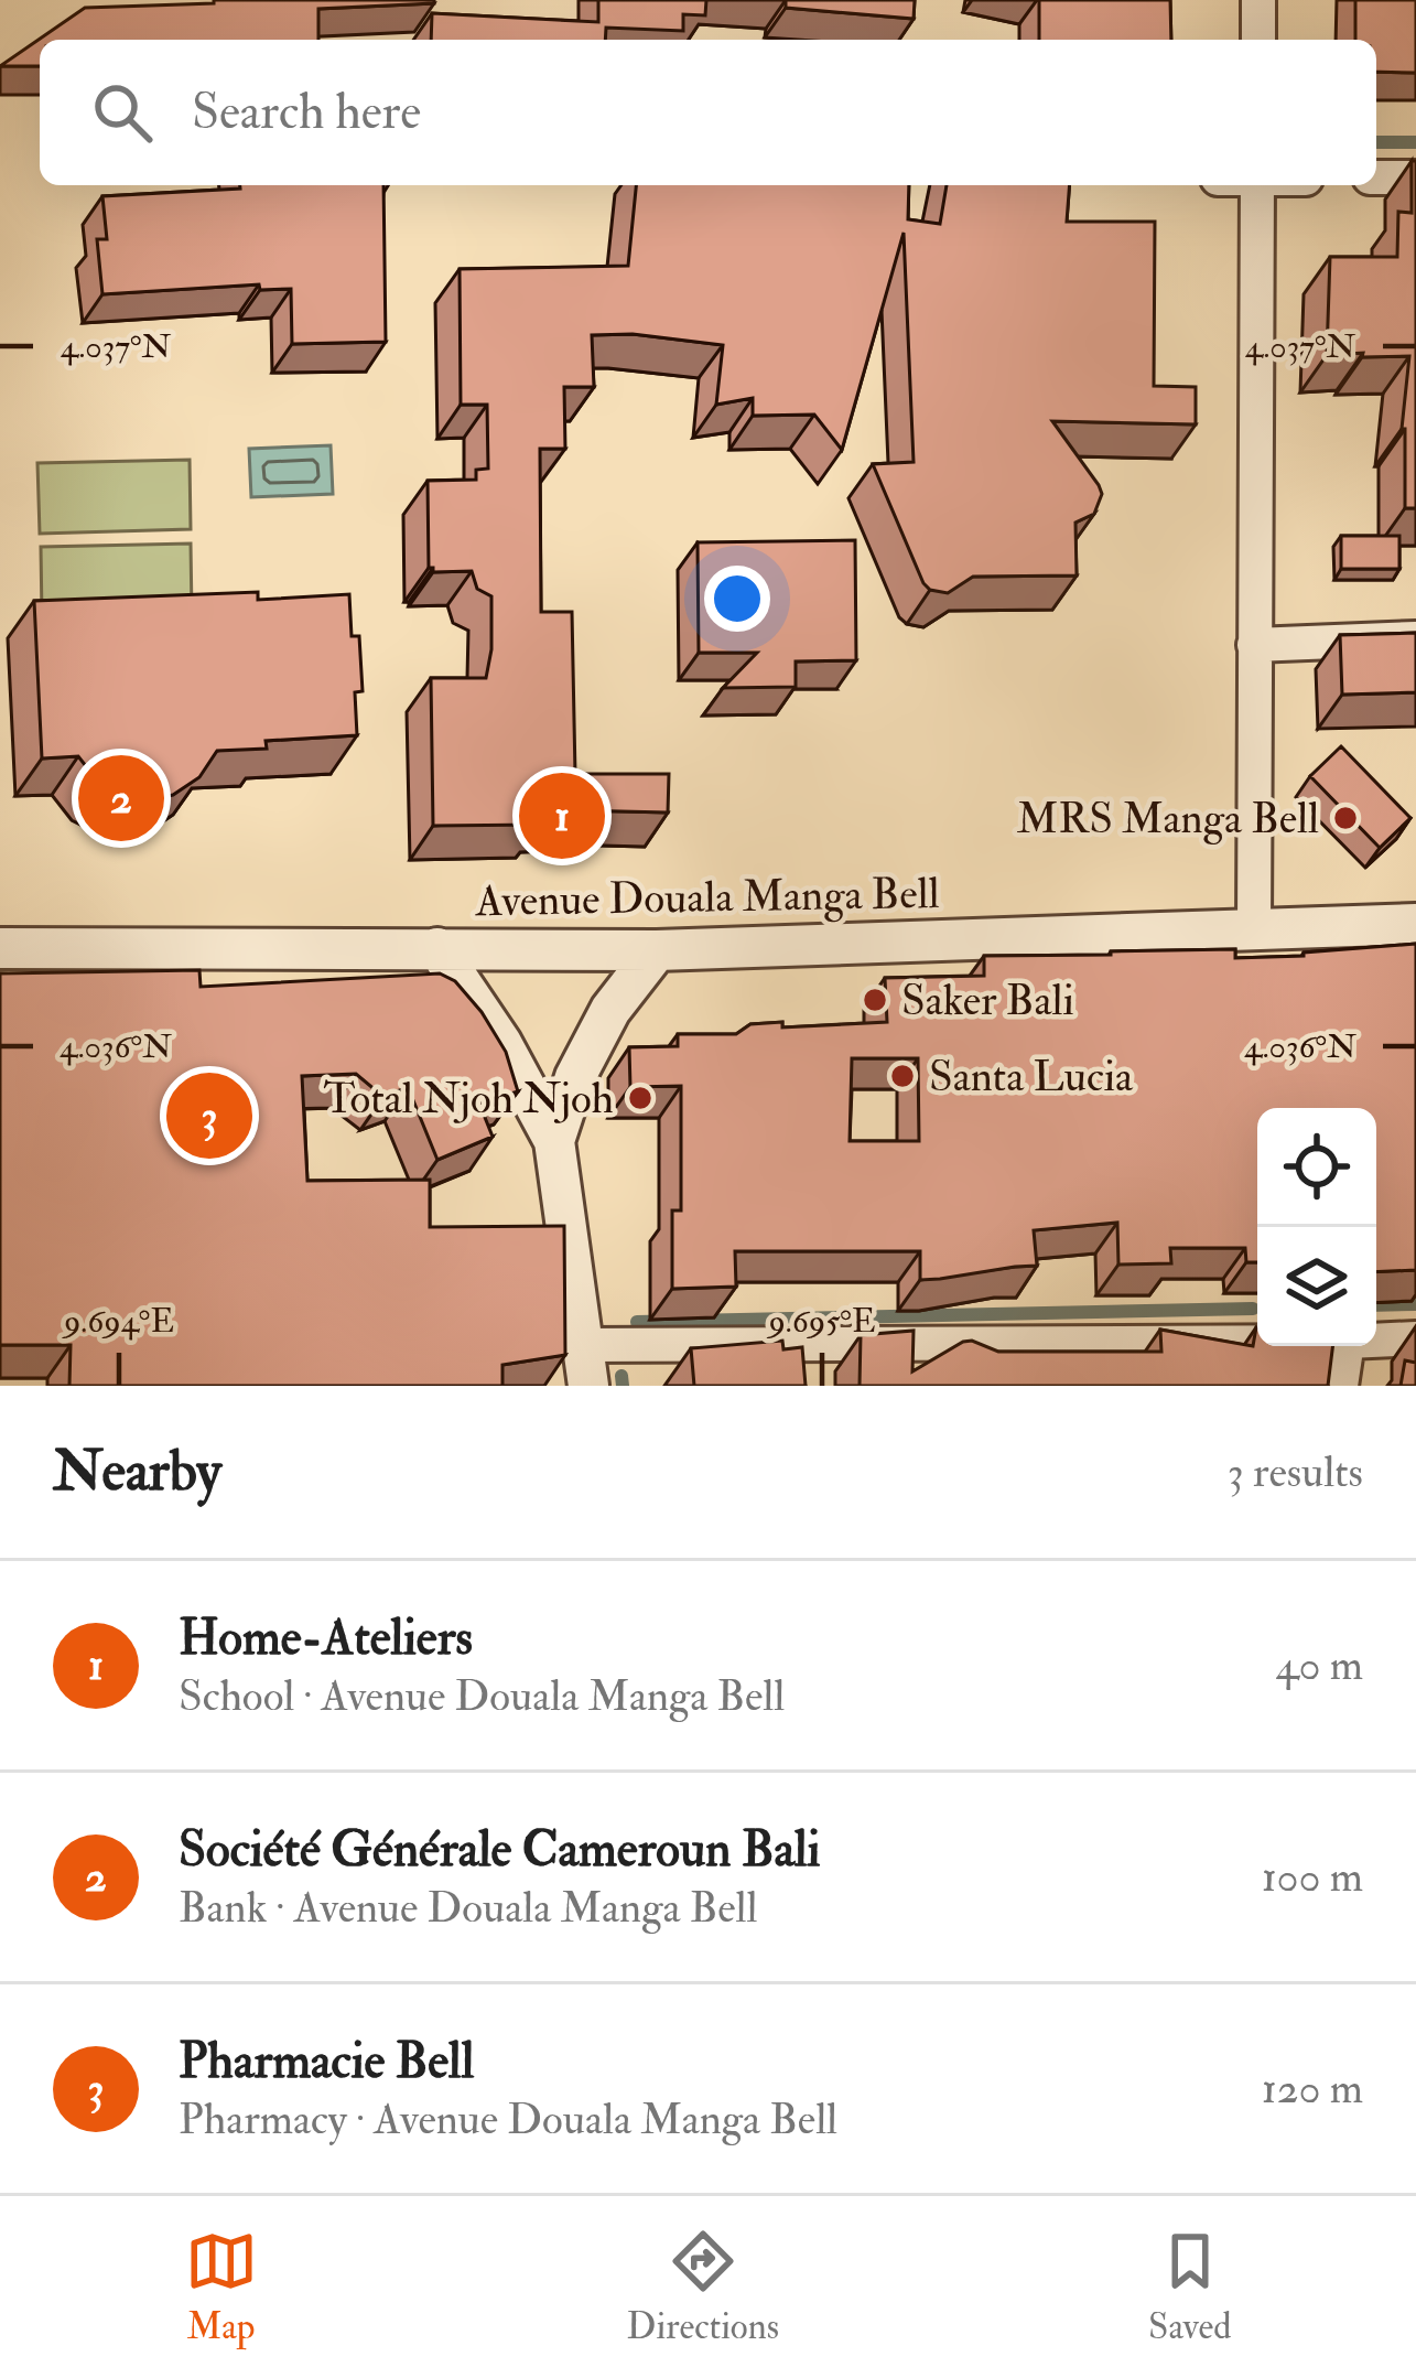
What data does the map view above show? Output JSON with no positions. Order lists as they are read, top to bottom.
{
  "streets": {
    "street": ["Avenue Douala Manga Bell"]
  },
  "places": [
    "MRS Manga Bell",
    "Saker Bali",
    "Santa Lucia",
    "Total Njoh Njoh"
  ],
  "page": {
    "search": "Search here",
    "pins": ["2", "1", "3"],
    "heading": ["Nearby", "3 results"],
    "list": [
      {
        "mark": "1",
        "name": "Home-Ateliers",
        "note": "School · Avenue Douala Manga Bell",
        "value": "40 m"
      },
      {
        "mark": "2",
        "name": "Société Générale Cameroun Bali",
        "note": "Bank · Avenue Douala Manga Bell",
        "value": "100 m"
      },
      {
        "mark": "3",
        "name": "Pharmacie Bell",
        "note": "Pharmacy · Avenue Douala Manga Bell",
        "value": "120 m"
      }
    ],
    "nav": ["Map", "Directions", "Saved"]
  },
  "coordinates": [
    "4.037°N",
    "4.036°N",
    "9.694°E",
    "9.695°E"
  ]
}
